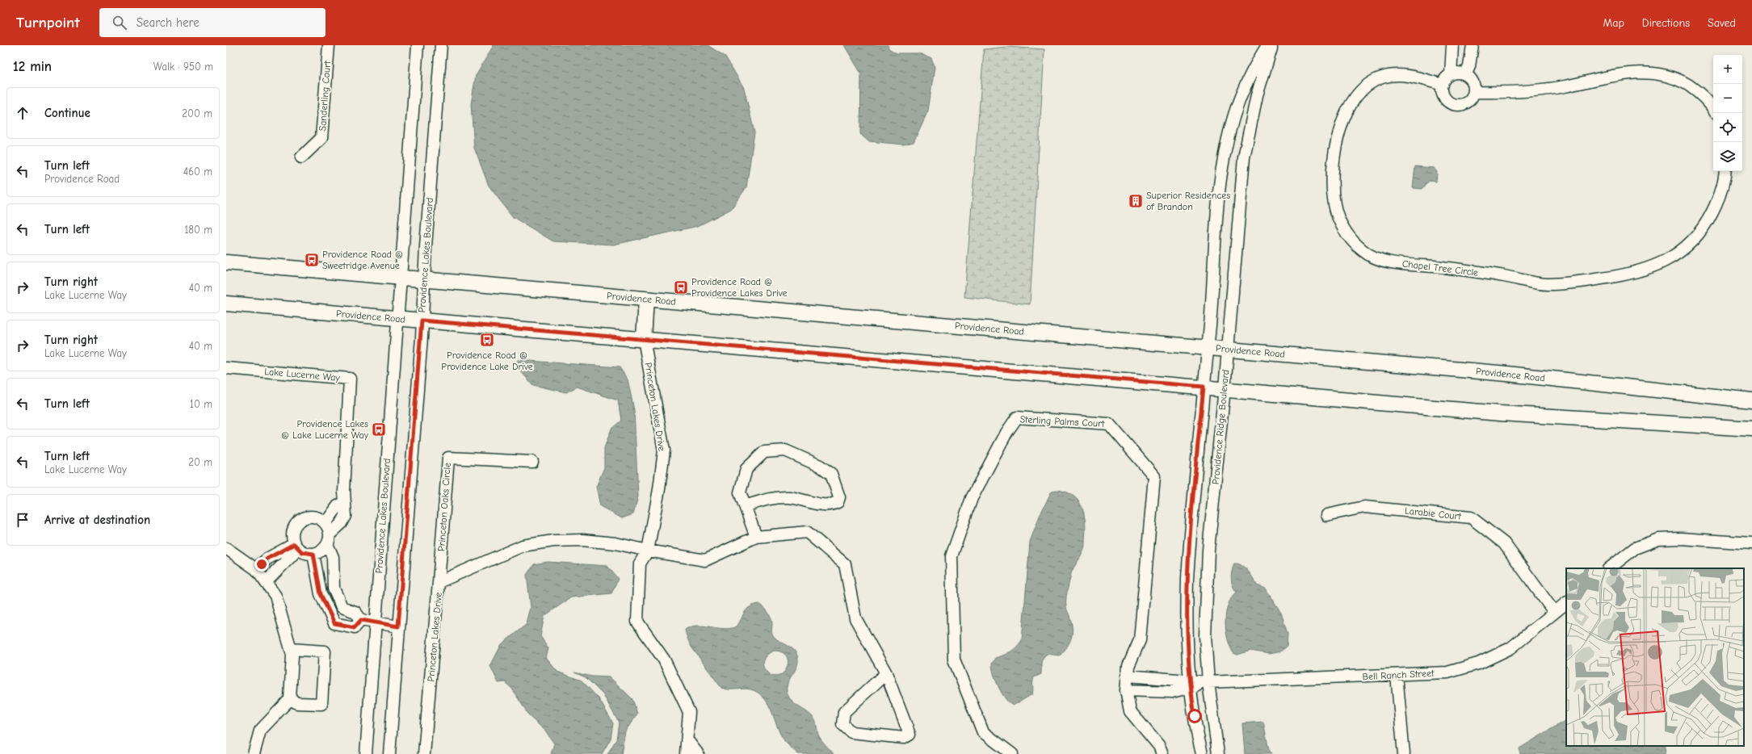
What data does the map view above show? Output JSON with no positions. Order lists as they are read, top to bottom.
{
  "streets": {
    "main road": ["Providence Road"],
    "street": [
      "Sanderling Court",
      "Providence Lakes Boulevard",
      "Chapel Tree Circle",
      "Lake Lucerne Way",
      "Princeton Lakes Drive",
      "Sterling Palms Court",
      "Providence Ridge Boulevard",
      "Princeton Oaks Circle",
      "Larabie Court",
      "Bell Ranch Street"
    ]
  },
  "crossings": [
    ["Providence Lakes Boulevard", "Providence Road"],
    ["Providence Road", "Princeton Lakes Drive"],
    ["Providence Road", "Providence Ridge Boulevard"],
    ["Princeton Lakes Drive", "Princeton Oaks Circle"],
    ["Providence Ridge Boulevard", "Bell Ranch Street"],
    ["Larabie Court", "Bell Ranch Street"]
  ],
  "places": {
    "building": ["Superior Residences of Brandon"],
    "bus stop": [
      "Providence Road @ Sweetridge Avenue",
      "Providence Road @ Providence Lakes Drive",
      "Providence Road @ Providence Lake Drive",
      "Providence Lakes @ Lake Lucerne Way"
    ]
  },
  "page": {
    "header": "Turnpoint",
    "search": "Search here",
    "nav": ["Map", "Directions", "Saved"],
    "heading": ["12 min", "Walk · 950 m"],
    "map_buttons": ["+", "−"],
    "list": [
      ["Continue", "200 m"],
      ["Turn left", "Providence Road", "460 m"],
      ["Turn left", "180 m"],
      ["Turn right", "Lake Lucerne Way", "40 m"],
      ["Turn right", "Lake Lucerne Way", "40 m"],
      ["Turn left", "10 m"],
      ["Turn left", "Lake Lucerne Way", "20 m"],
      "Arrive at destination"
    ]
  }
}
